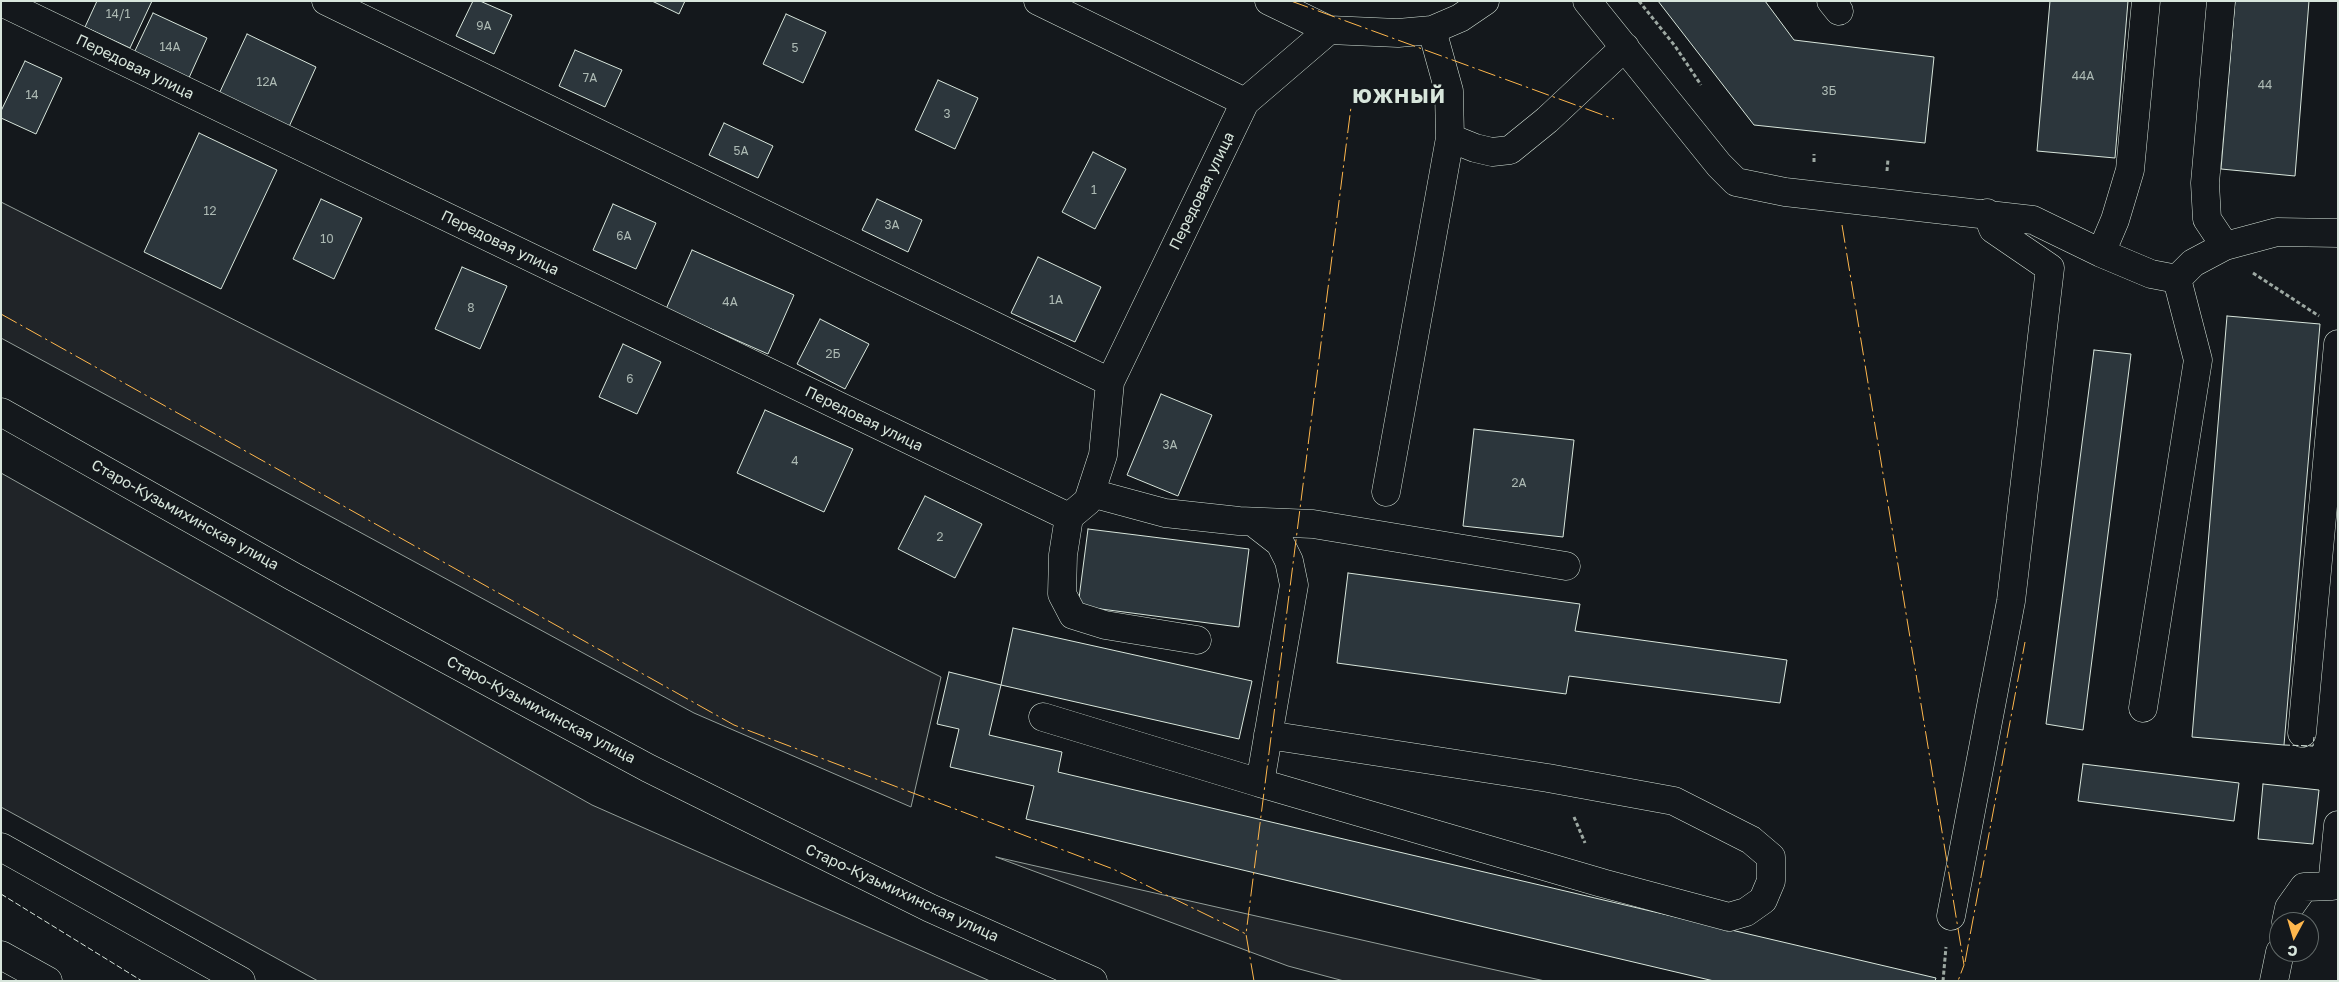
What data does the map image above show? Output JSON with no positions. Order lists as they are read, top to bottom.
{
  "streets": {
    "street": ["Передовая улица", "Старо-Кузьмихинская улица"]
  },
  "districts": ["ЮЖНЫЙ"],
  "house_numbers": [
    "14/1",
    "9А",
    "14А",
    "5",
    "44А",
    "7А",
    "12А",
    "44",
    "3Б",
    "14",
    "3",
    "5А",
    "1",
    "12",
    "3А",
    "6А",
    "10",
    "1А",
    "4А",
    "8",
    "2Б",
    "6",
    "3А",
    "4",
    "2А",
    "2"
  ],
  "north": "bottom"
}
